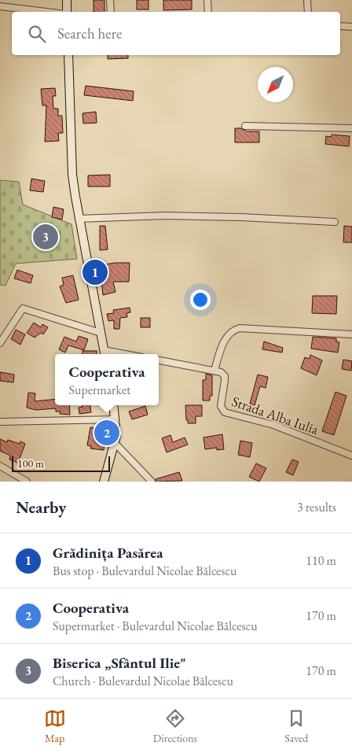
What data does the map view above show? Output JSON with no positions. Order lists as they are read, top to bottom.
{
  "streets": {
    "street": ["Strada Alba Iulia"]
  },
  "scale_bar": "100 m",
  "north": "bottom left",
  "page": {
    "search": "Search here",
    "pins": ["3", "1", "2"],
    "popup": ["Cooperativa", "Supermarket"],
    "scale": "100 m",
    "heading": ["Nearby", "3 results"],
    "list": [
      {
        "mark": "1",
        "name": "Grădinița Pasărea",
        "note": "Bus stop · Bulevardul Nicolae Bălcescu",
        "value": "110 m"
      },
      {
        "mark": "2",
        "name": "Cooperativa",
        "note": "Supermarket · Bulevardul Nicolae Bălcescu",
        "value": "170 m"
      },
      {
        "mark": "3",
        "name": "Biserica „Sfântul Ilie\"",
        "note": "Church · Bulevardul Nicolae Bălcescu",
        "value": "170 m"
      }
    ],
    "nav": ["Map", "Directions", "Saved"]
  }
}
